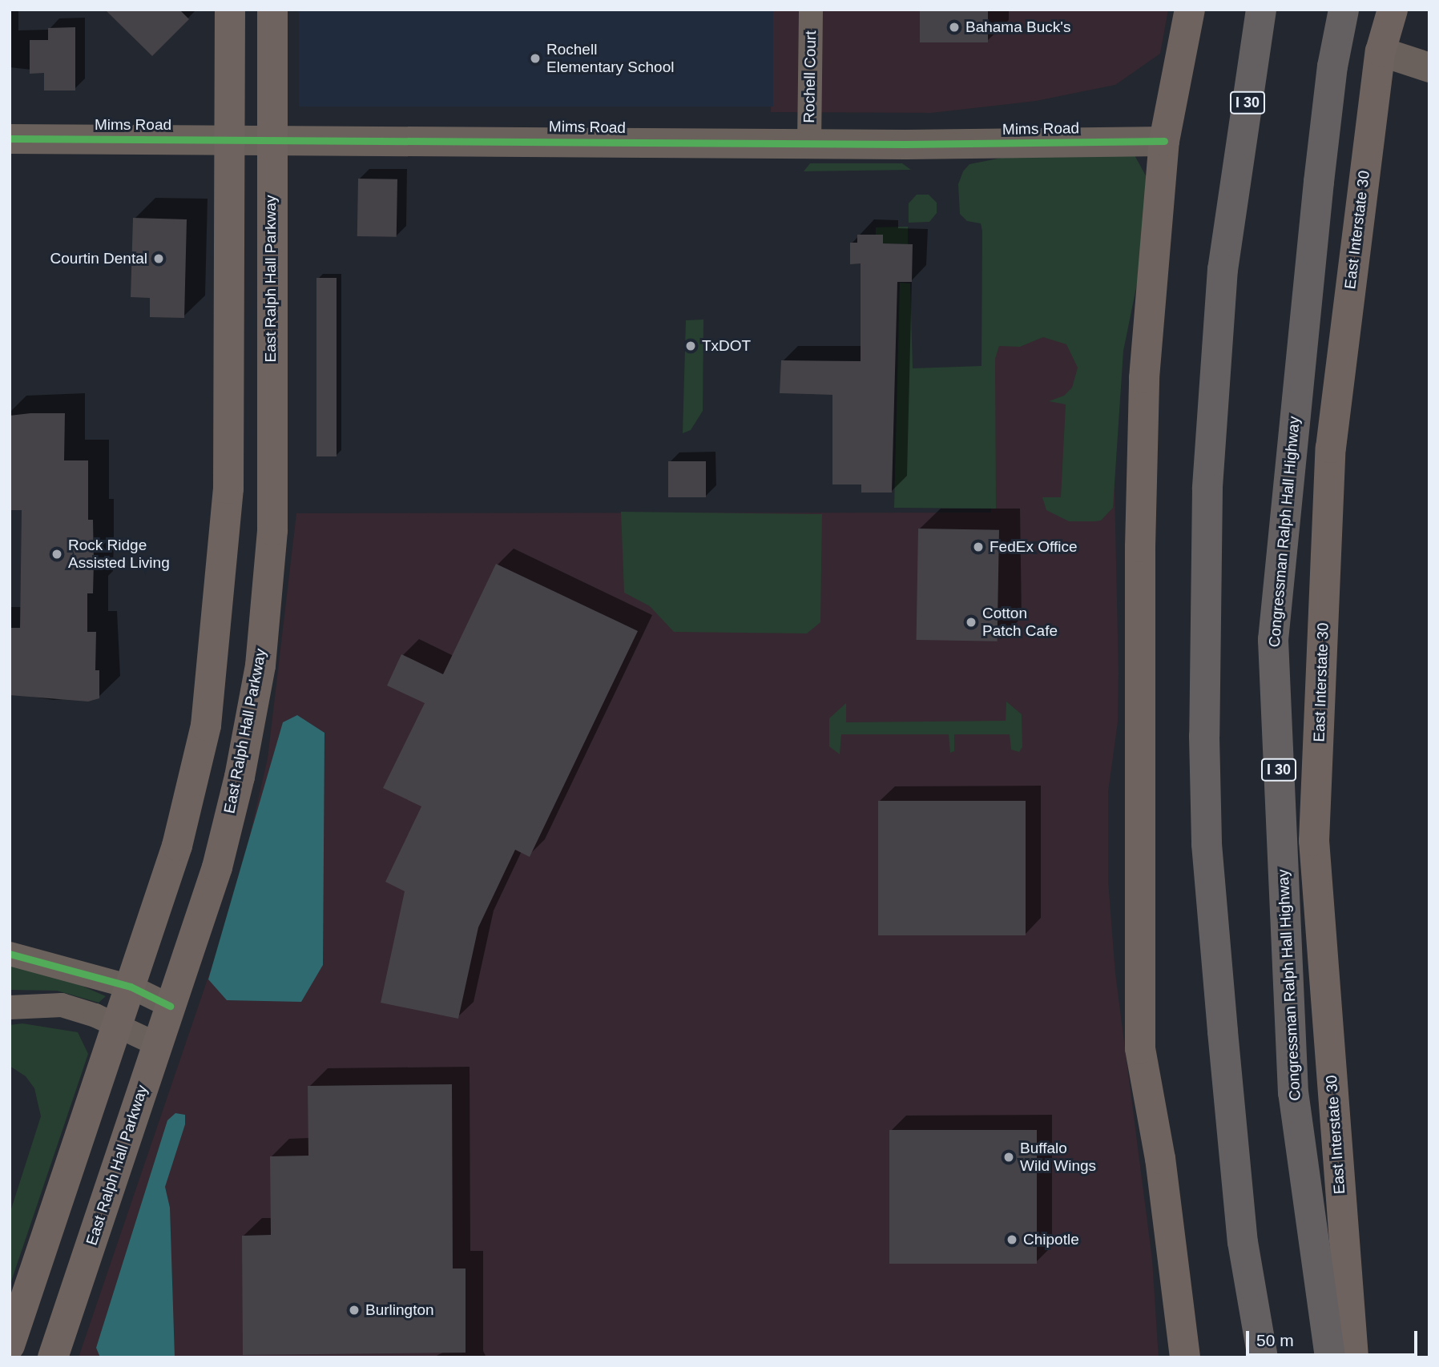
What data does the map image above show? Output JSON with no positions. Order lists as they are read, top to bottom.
{
  "streets": {
    "highway": ["I 30", "Congressman Ralph Hall Highway"],
    "main road": ["East Interstate 30", "East Ralph Hall Parkway"],
    "street": ["Rochell Court", "Mims Road"]
  },
  "crossings": [
    ["Rochell Court", "Mims Road"],
    ["Mims Road", "East Ralph Hall Parkway"]
  ],
  "places": [
    "Bahama Buck's",
    "Rochell Elementary School",
    "Courtin Dental",
    "TxDOT",
    "FedEx Office",
    "Rock Ridge Assisted Living",
    "Cotton Patch Cafe",
    "Buffalo Wild Wings",
    "Chipotle",
    "Burlington"
  ],
  "scale_bar": "50 m"
}
